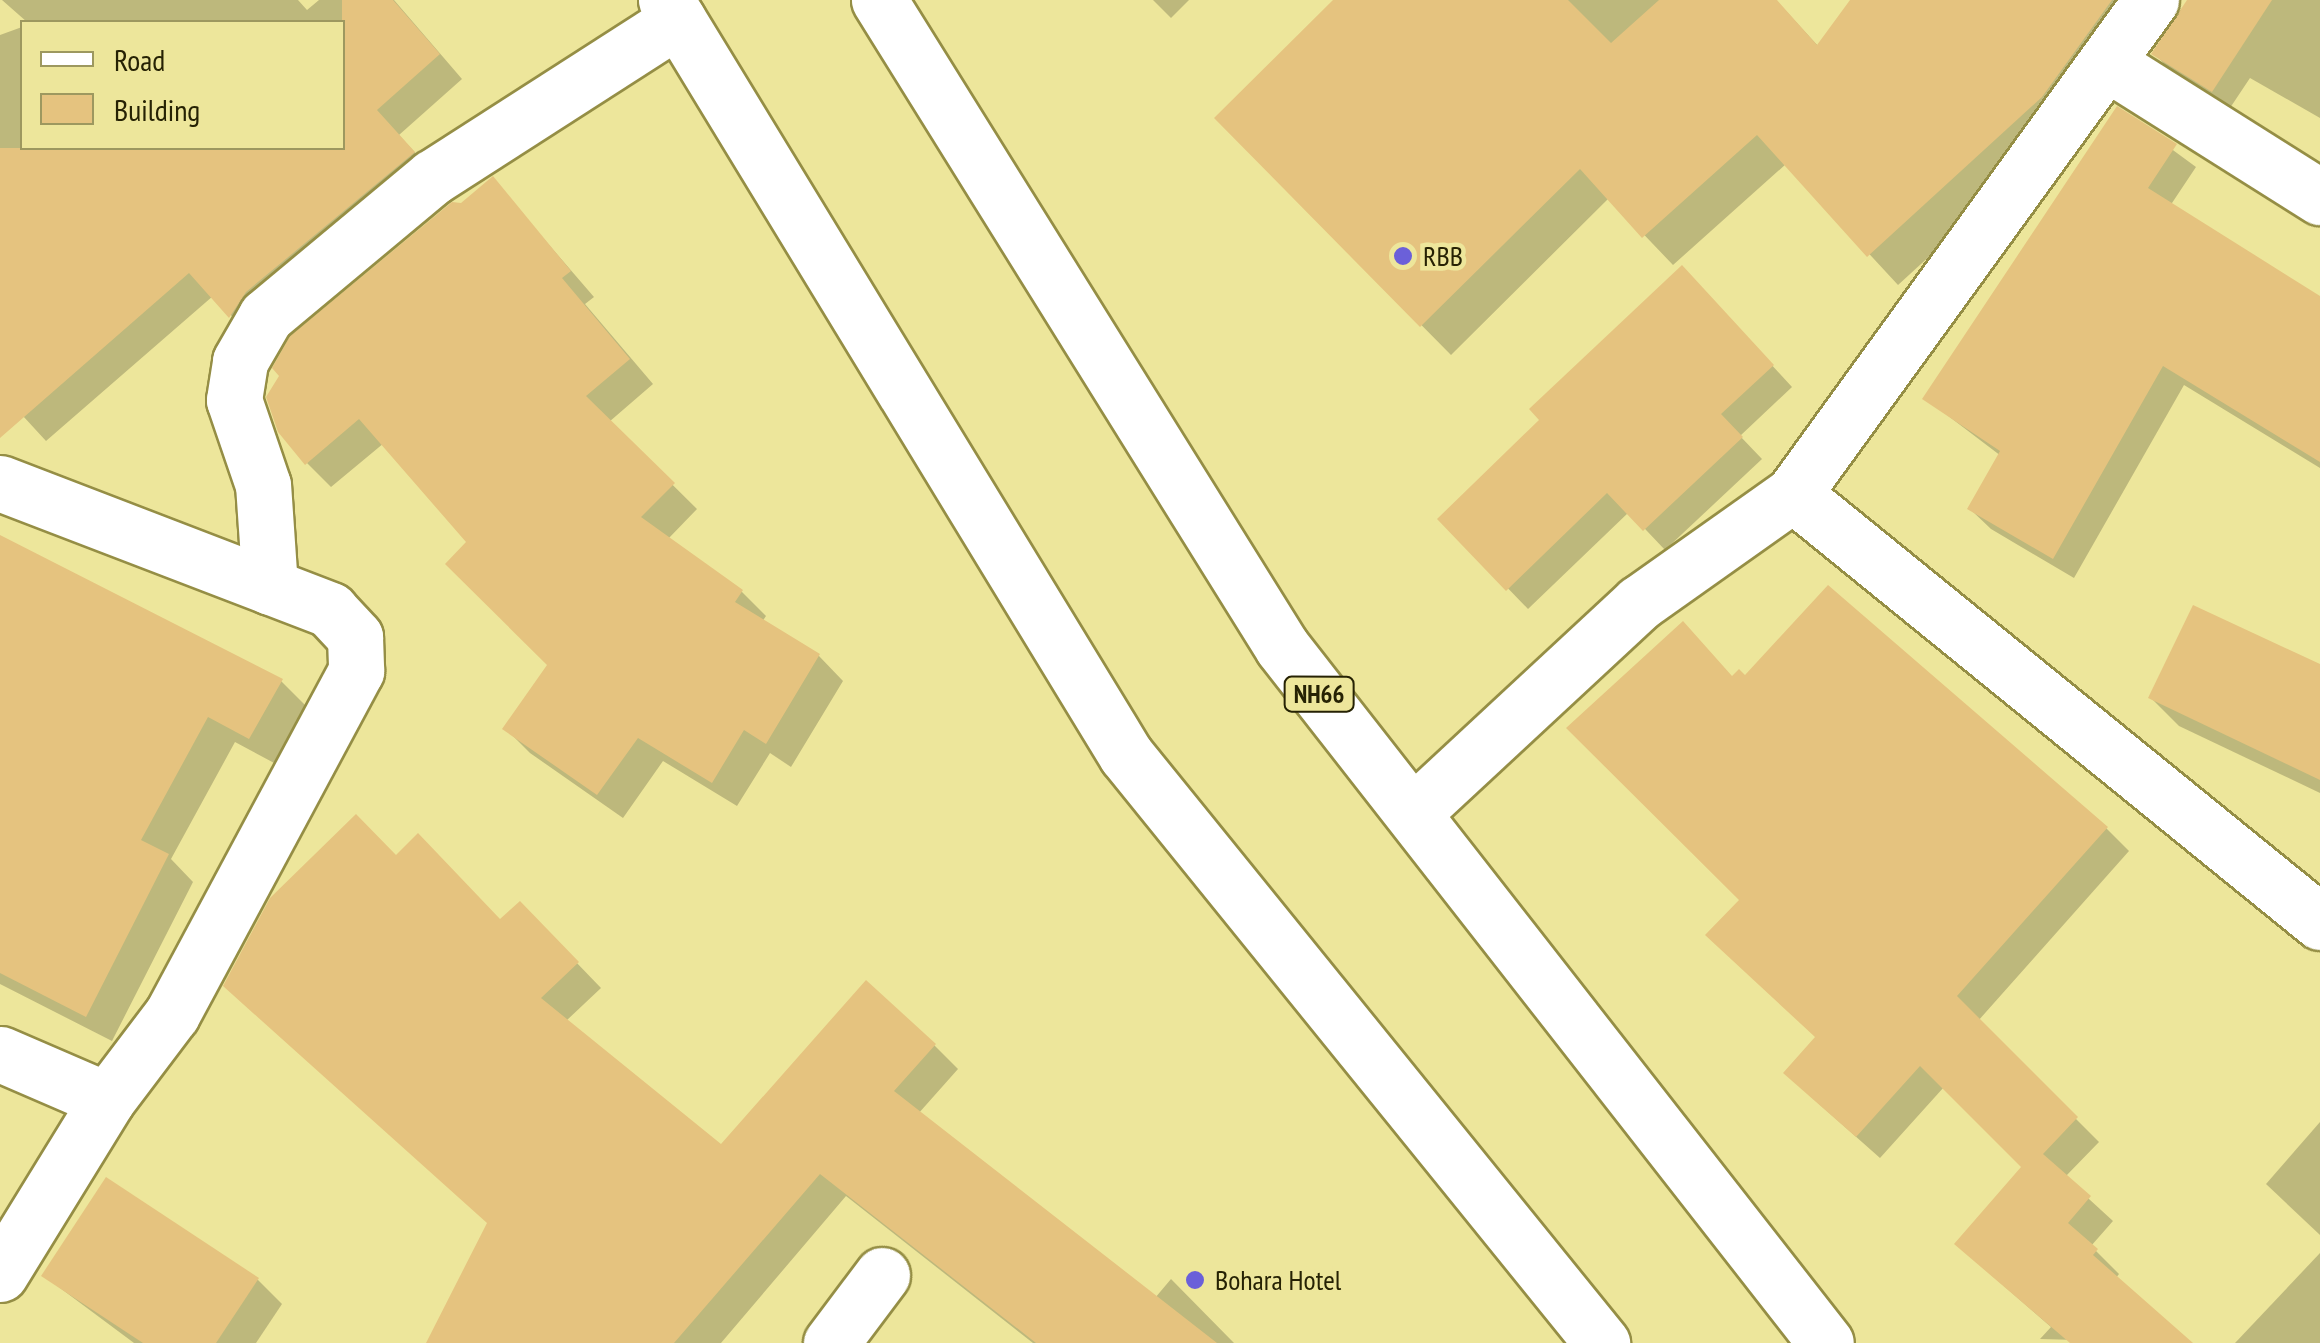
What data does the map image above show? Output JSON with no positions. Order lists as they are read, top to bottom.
{
  "streets": {
    "main road": ["NH66"]
  },
  "places": ["RBB", "Bohara Hotel"],
  "legend": ["Road", "Building"]
}
